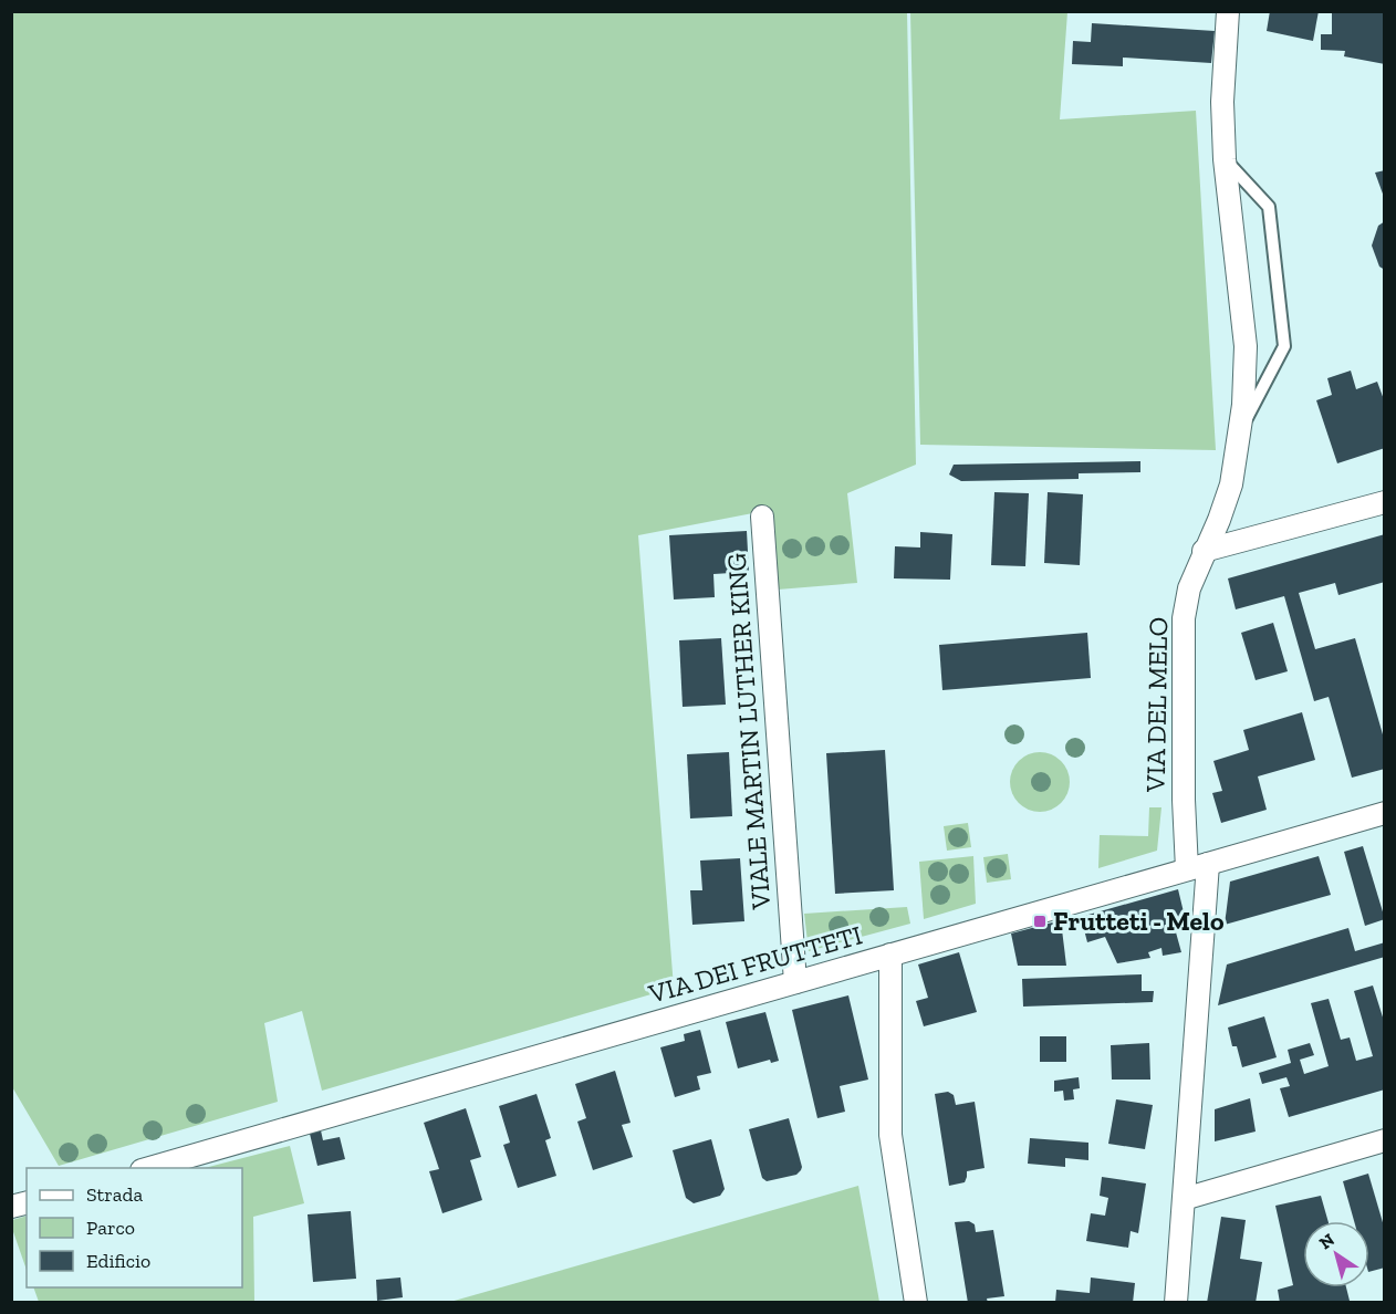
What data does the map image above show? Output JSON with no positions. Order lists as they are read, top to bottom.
{
  "streets": {
    "street": ["VIA DEL MELO", "VIALE MARTIN LUTHER KING", "VIA DEI FRUTTETI"]
  },
  "crossings": [
    ["VIA DEL MELO", "VIA DEI FRUTTETI"],
    ["VIALE MARTIN LUTHER KING", "VIA DEI FRUTTETI"]
  ],
  "places": {
    "transit": ["Frutteti - Melo"]
  },
  "legend": ["Strada", "Parco", "Edificio"],
  "north": "top left"
}
